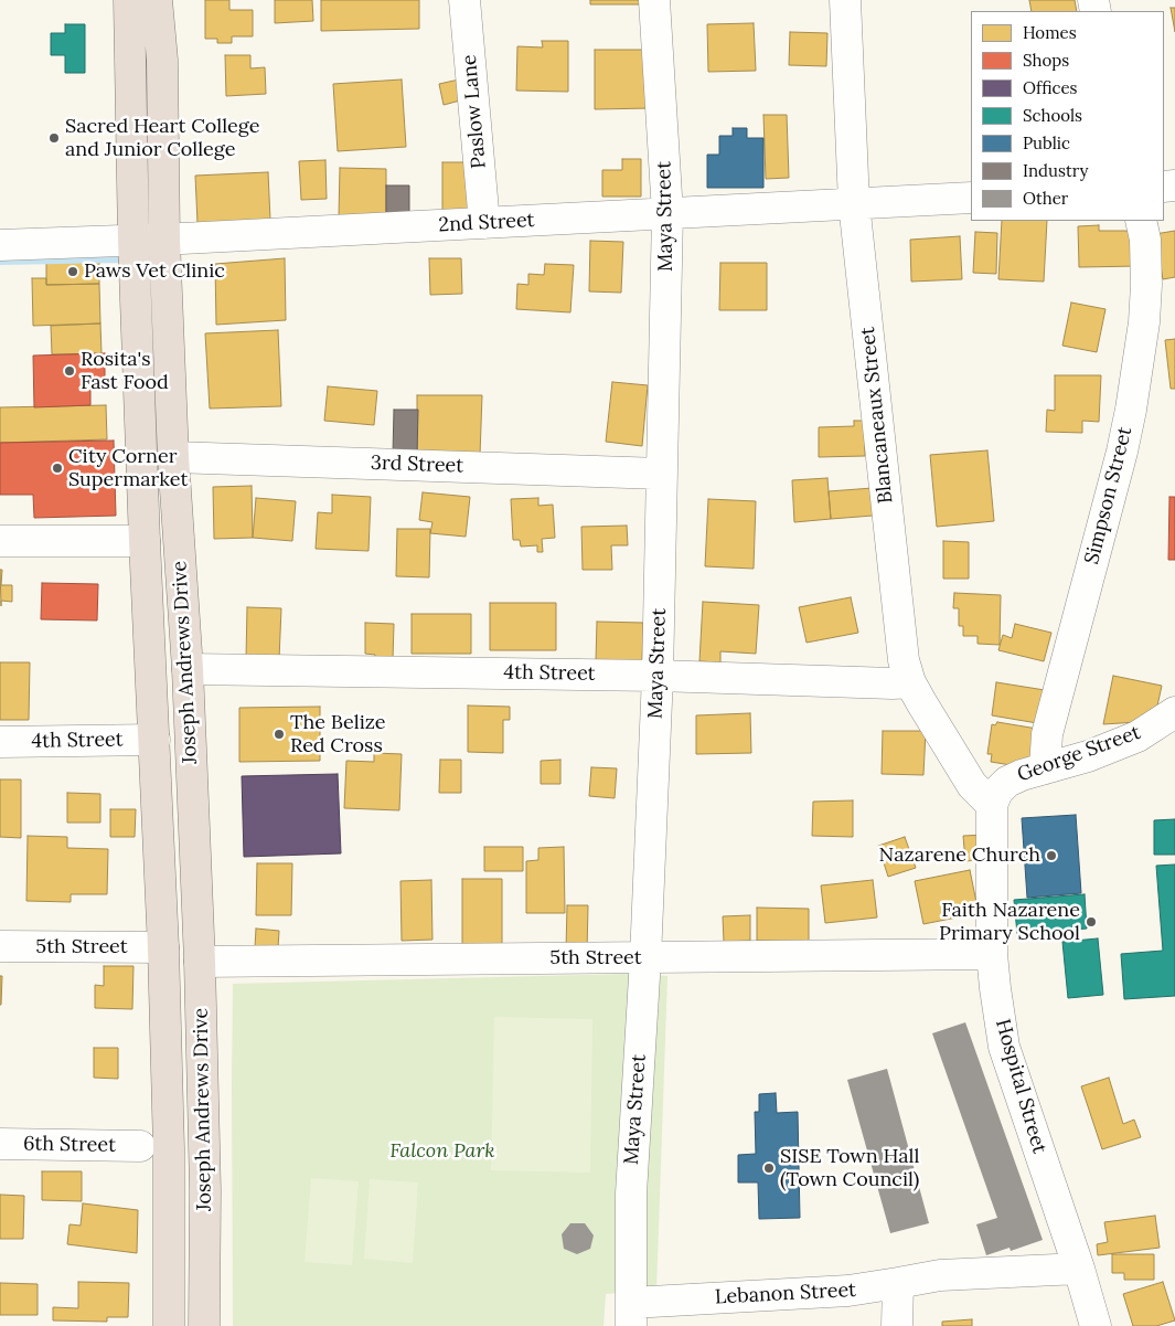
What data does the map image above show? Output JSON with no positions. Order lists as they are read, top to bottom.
{
  "streets": {
    "highway": ["Joseph Andrews Drive"],
    "street": [
      "Paslow Lane",
      "Maya Street",
      "2nd Street",
      "Blancaneaux Street",
      "3rd Street",
      "Simpson Street",
      "4th Street",
      "George Street",
      "5th Street",
      "Hospital Street",
      "6th Street",
      "Lebanon Street"
    ]
  },
  "crossings": [
    ["Paslow Lane", "2nd Street"],
    ["Maya Street", "2nd Street"],
    ["Maya Street", "3rd Street"],
    ["Maya Street", "4th Street"],
    ["Maya Street", "5th Street"],
    ["Maya Street", "Lebanon Street"],
    ["2nd Street", "Blancaneaux Street"],
    ["2nd Street", "Joseph Andrews Drive"],
    ["Blancaneaux Street", "4th Street"],
    ["Blancaneaux Street", "George Street"],
    ["Blancaneaux Street", "Hospital Street"],
    ["3rd Street", "Joseph Andrews Drive"],
    ["Simpson Street", "George Street"],
    ["Joseph Andrews Drive", "4th Street"],
    ["Joseph Andrews Drive", "5th Street"],
    ["George Street", "Hospital Street"],
    ["5th Street", "Hospital Street"],
    ["Hospital Street", "Lebanon Street"]
  ],
  "parks": ["Falcon Park"],
  "places": [
    "Sacred Heart College and Junior College",
    "Paws Vet Clinic",
    "Rosita's Fast Food",
    "City Corner Supermarket",
    "The Belize Red Cross",
    "Nazarene Church",
    "Faith Nazarene Primary School",
    "SISE Town Hall (Town Council)"
  ],
  "legend": [
    "Homes",
    "Shops",
    "Offices",
    "Schools",
    "Public",
    "Industry",
    "Other"
  ]
}
